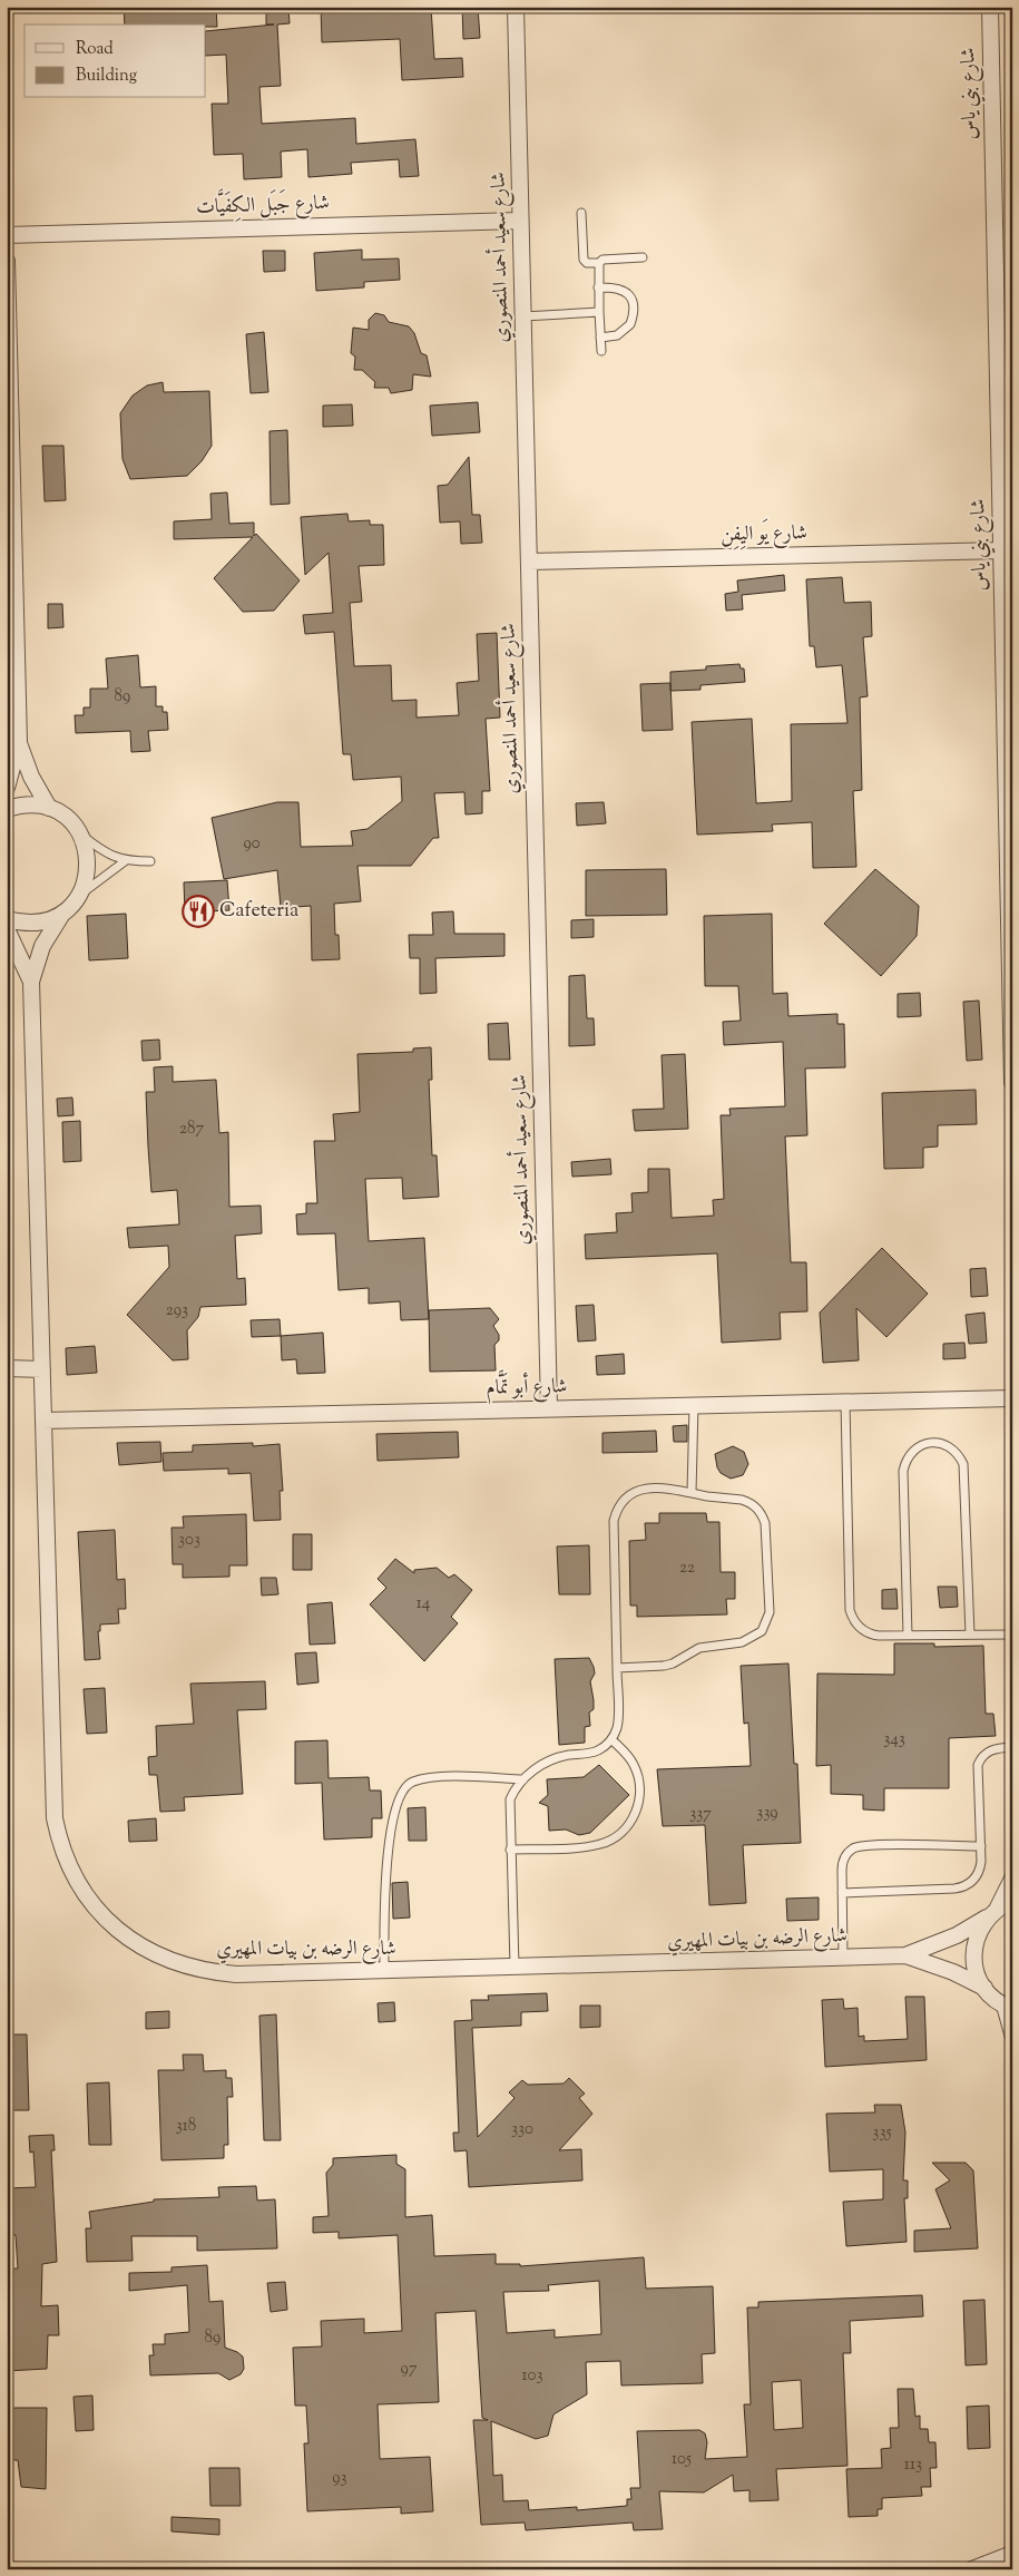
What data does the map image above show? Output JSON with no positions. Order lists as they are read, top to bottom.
{
  "streets": {
    "street": [
      "شارع بني ياس",
      "شارع جَبَل الكِفَيَّات",
      "شارع سعيد أحمد المنصوري",
      "شارع يَو اليِفِن",
      "شارع أبو تَمَّام",
      "شارع الرضه بن بيات المهيري"
    ]
  },
  "crossings": [
    ["شارع بني ياس", "شارع يَو اليِفِن"],
    ["شارع جَبَل الكِفَيَّات", "شارع سعيد أحمد المنصوري"],
    ["شارع سعيد أحمد المنصوري", "شارع يَو اليِفِن"],
    ["شارع سعيد أحمد المنصوري", "شارع أبو تَمَّام"],
    ["شارع أبو تَمَّام", "شارع الرضه بن بيات المهيري"]
  ],
  "places": {
    "restaurant": ["Cafeteria"]
  },
  "house_numbers": [
    "89",
    "90",
    "287",
    "293",
    "303",
    "22",
    "14",
    "343",
    "339",
    "337",
    "318",
    "330",
    "335",
    "89",
    "97",
    "103",
    "105",
    "113",
    "93"
  ],
  "legend": ["Road", "Building"]
}
